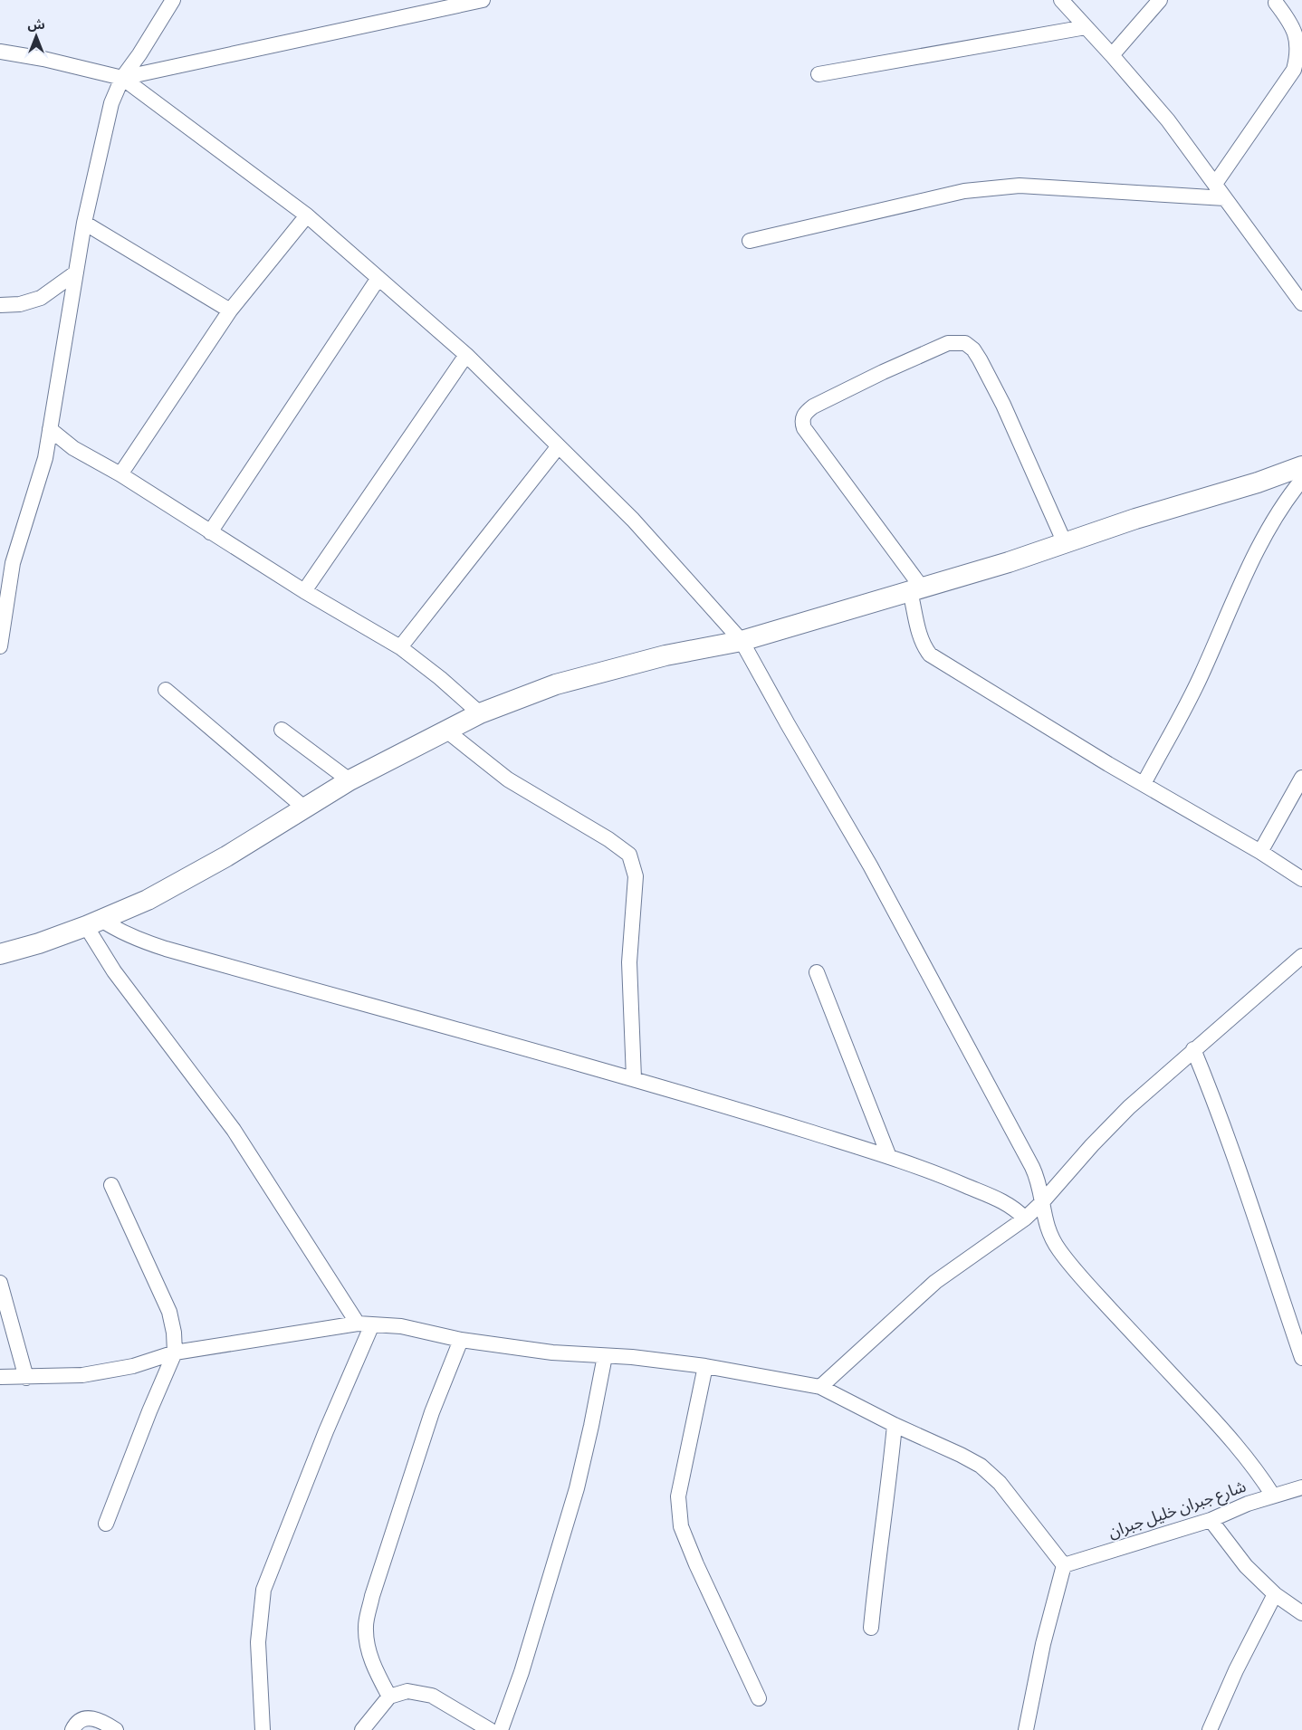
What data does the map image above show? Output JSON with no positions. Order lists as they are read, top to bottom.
{
  "streets": {
    "street": ["شارع جبران خليل جبران"]
  },
  "north": "top"
}
